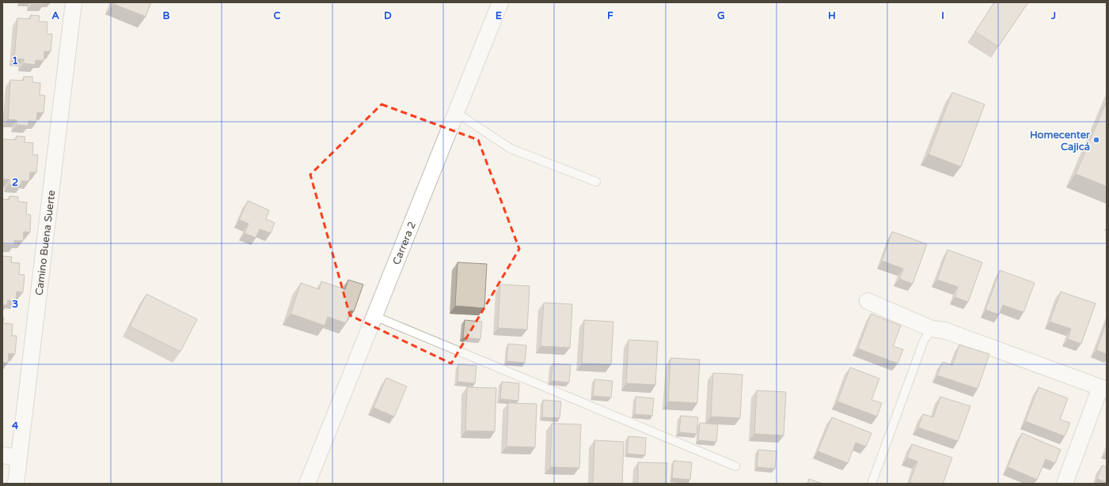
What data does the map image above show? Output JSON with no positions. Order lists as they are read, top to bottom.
{
  "streets": {
    "street": ["Camino Buena Suerte", "Carrera 2"]
  },
  "places": ["Homecenter Cajicá"],
  "grid": {
    "columns": [
      "A",
      "B",
      "C",
      "D",
      "E",
      "F",
      "G",
      "H",
      "I",
      "J"
    ],
    "rows": [
      "1",
      "2",
      "3",
      "4"
    ]
  }
}
